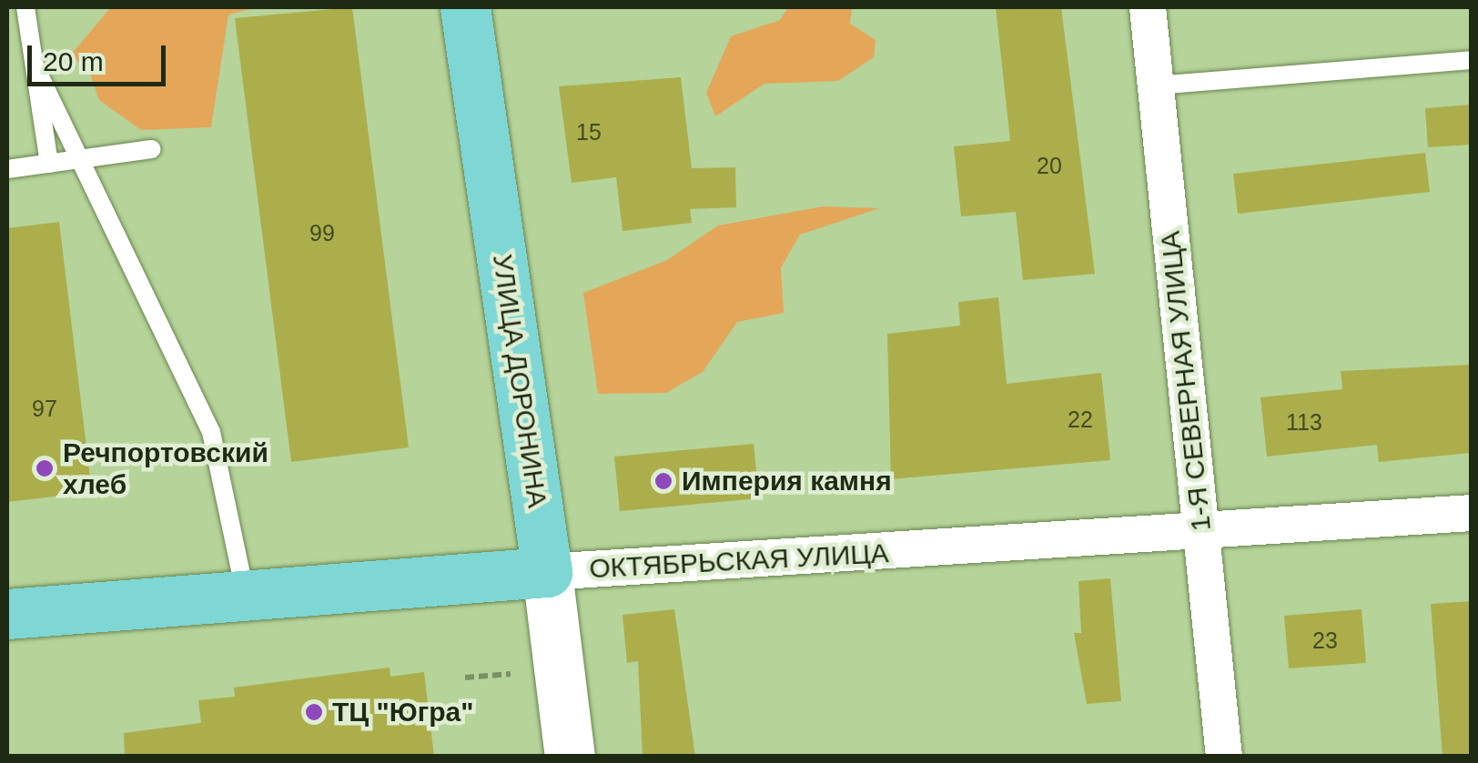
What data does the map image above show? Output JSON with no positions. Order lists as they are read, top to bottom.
{
  "streets": {
    "main road": ["УЛИЦА ДОРОНИНА", "ОКТЯБРЬСКАЯ УЛИЦА"],
    "street": ["1-Я СЕВЕРНАЯ УЛИЦА"]
  },
  "crossings": [
    ["УЛИЦА ДОРОНИНА", "ОКТЯБРЬСКАЯ УЛИЦА"],
    ["1-Я СЕВЕРНАЯ УЛИЦА", "ОКТЯБРЬСКАЯ УЛИЦА"]
  ],
  "places": ["Речпортовский хлеб", "Империя камня", "ТЦ \"Югра\""],
  "house_numbers": [
    "15",
    "20",
    "99",
    "97",
    "22",
    "113",
    "23"
  ],
  "scale_bar": "20 m"
}
